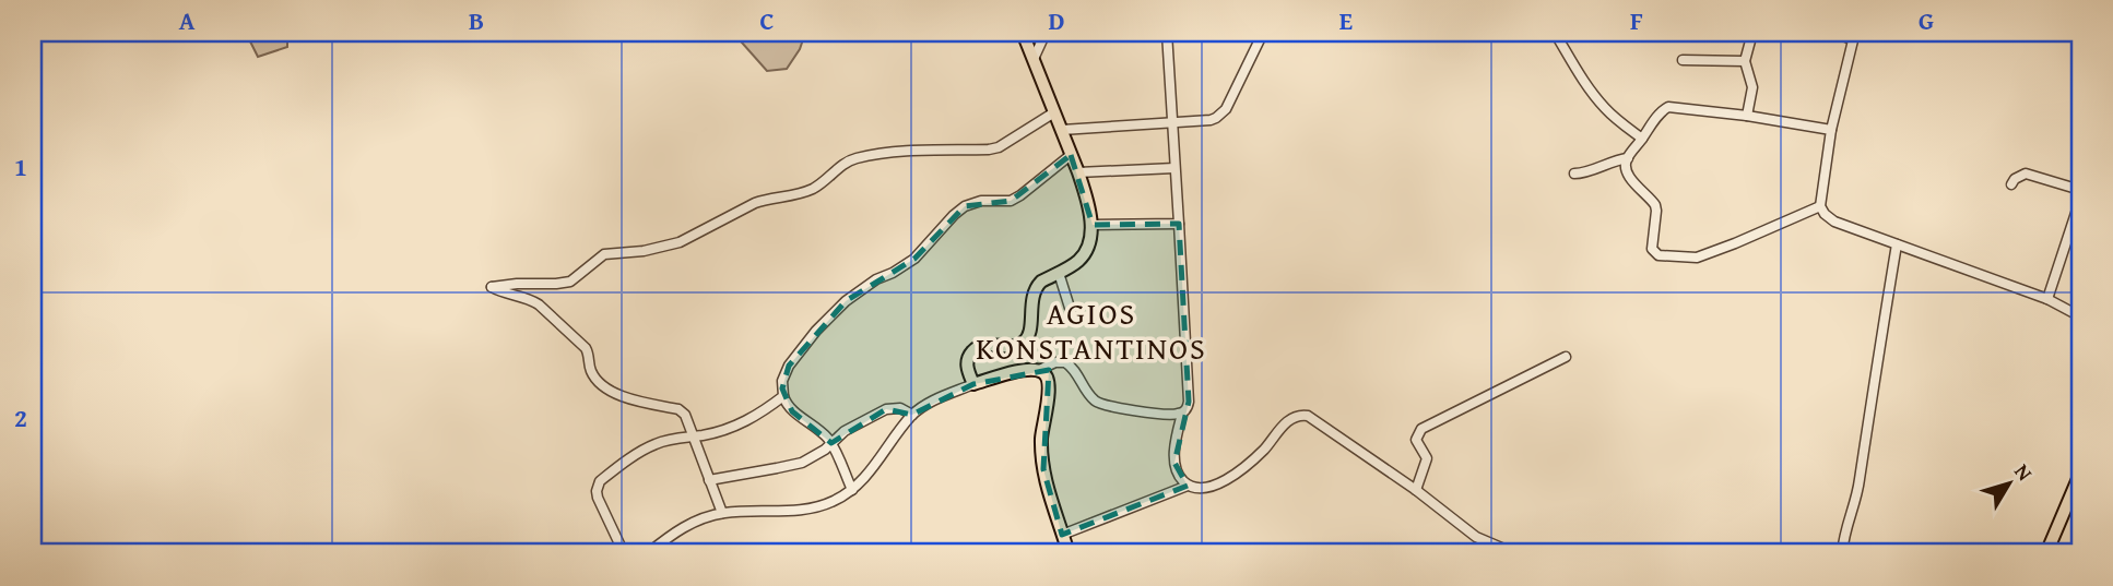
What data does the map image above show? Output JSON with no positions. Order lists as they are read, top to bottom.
{
  "districts": ["AGIOS KONSTANTINOS"],
  "north": "top right",
  "grid": {
    "columns": [
      "A",
      "B",
      "C",
      "D",
      "E",
      "F",
      "G"
    ],
    "rows": ["1", "2"]
  }
}
